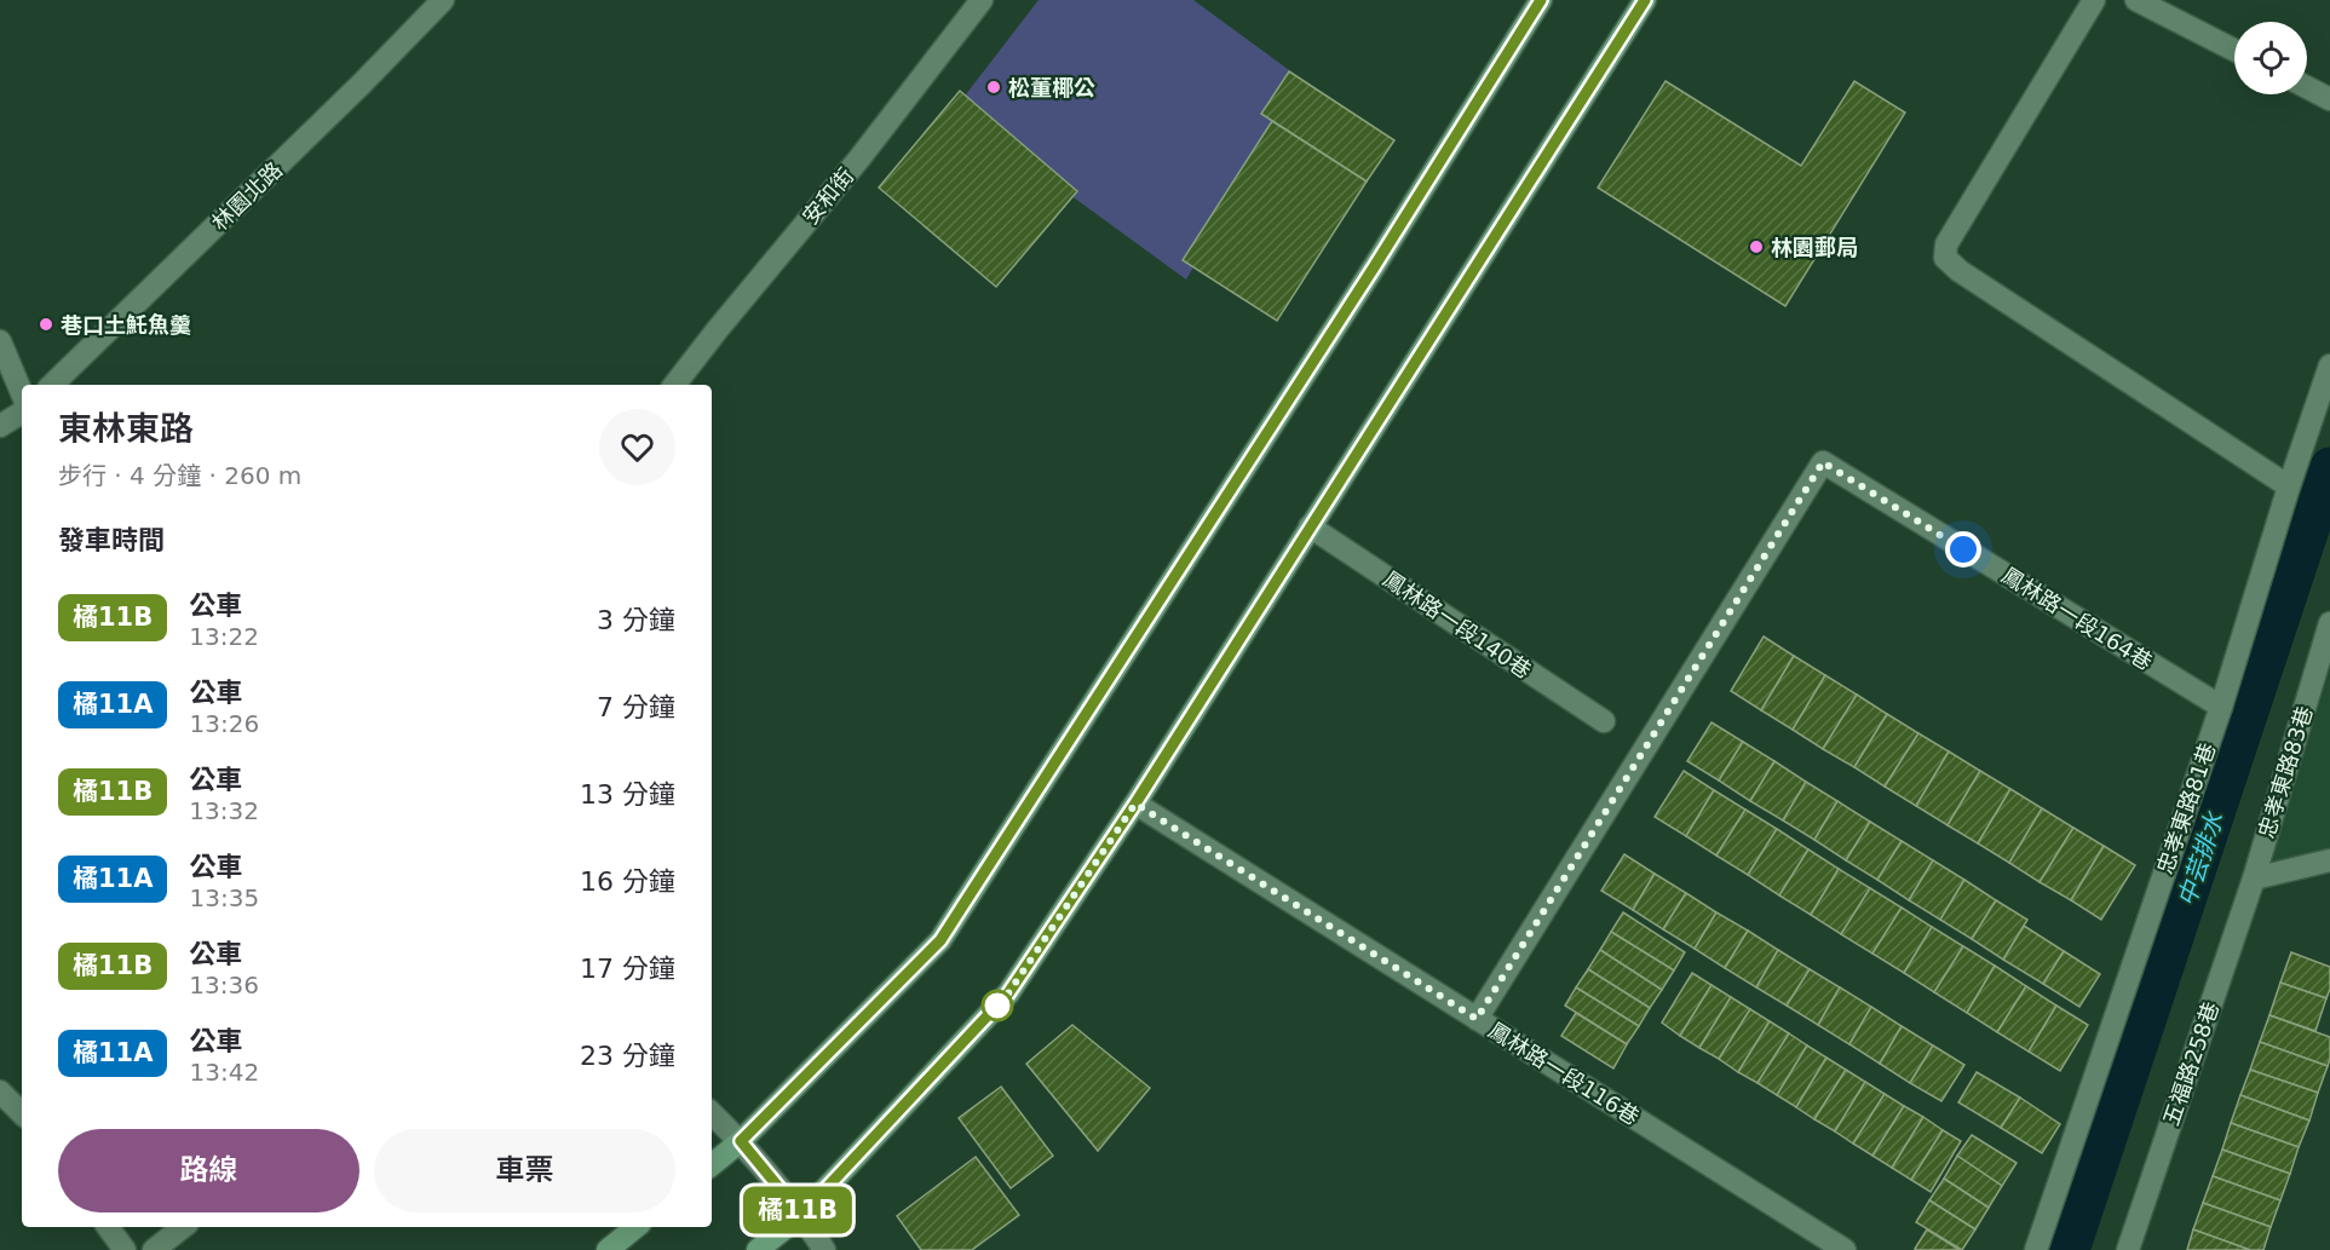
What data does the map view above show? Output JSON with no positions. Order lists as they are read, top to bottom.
{
  "streets": {
    "street": [
      "林園北路",
      "安和街",
      "鳳林路一段164巷",
      "鳳林路一段140巷",
      "忠孝東路83巷",
      "忠孝東路81巷",
      "五福路258巷",
      "鳳林路一段116巷"
    ]
  },
  "crossings": [
    ["鳳林路一段164巷", "忠孝東路81巷"],
    ["鳳林路一段164巷", "鳳林路一段116巷"],
    ["忠孝東路83巷", "五福路258巷"]
  ],
  "water": ["中芸排水"],
  "places": ["松董椰公", "林園郵局", "巷口土魠魚羹"],
  "lines": ["bus line 橘11B"],
  "page": {
    "on_map": "橘11B",
    "heading": [
      ["東林東路", "步行 · 4 分鐘 · 260 m"],
      "發車時間"
    ],
    "list": [
      {
        "mark": "橘11B",
        "name": "公車",
        "note": "13:22",
        "value": "3 分鐘"
      },
      {
        "mark": "橘11A",
        "name": "公車",
        "note": "13:26",
        "value": "7 分鐘"
      },
      {
        "mark": "橘11B",
        "name": "公車",
        "note": "13:32",
        "value": "13 分鐘"
      },
      {
        "mark": "橘11A",
        "name": "公車",
        "note": "13:35",
        "value": "16 分鐘"
      },
      {
        "mark": "橘11B",
        "name": "公車",
        "note": "13:36",
        "value": "17 分鐘"
      },
      {
        "mark": "橘11A",
        "name": "公車",
        "note": "13:42",
        "value": "23 分鐘"
      }
    ],
    "buttons": ["路線", "車票"]
  }
}
